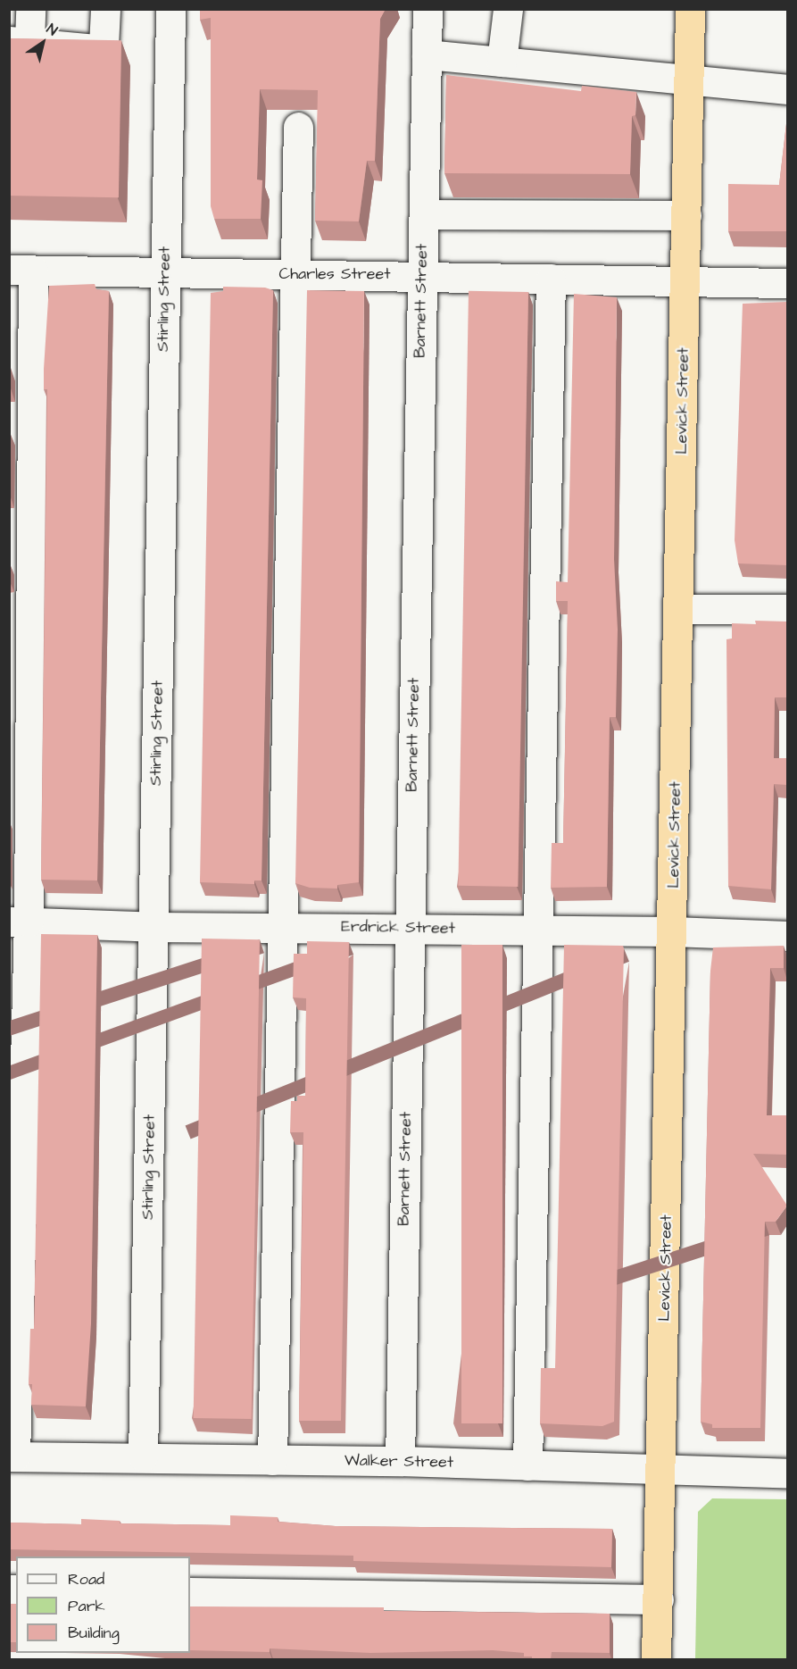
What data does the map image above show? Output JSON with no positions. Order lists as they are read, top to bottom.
{
  "streets": {
    "highway": ["Levick Street"],
    "street": [
      "Charles Street",
      "Stirling Street",
      "Barnett Street",
      "Erdrick Street",
      "Walker Street"
    ]
  },
  "crossings": [
    ["Charles Street", "Stirling Street"],
    ["Charles Street", "Barnett Street"],
    ["Charles Street", "Levick Street"],
    ["Stirling Street", "Erdrick Street"],
    ["Stirling Street", "Walker Street"],
    ["Barnett Street", "Erdrick Street"],
    ["Barnett Street", "Walker Street"],
    ["Levick Street", "Erdrick Street"],
    ["Levick Street", "Walker Street"]
  ],
  "legend": ["Road", "Park", "Building"],
  "north": "top right"
}
